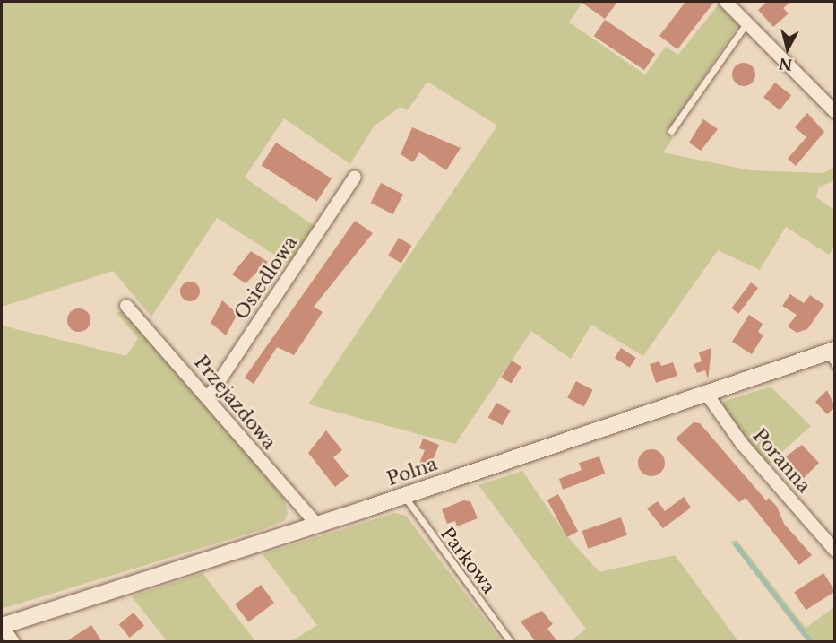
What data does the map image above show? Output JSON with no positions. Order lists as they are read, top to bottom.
{
  "streets": {
    "street": [
      "Osiedlowa",
      "Przejazdowa",
      "Poranna",
      "Polna"
    ],
    "lane": ["Parkowa"]
  },
  "crossings": [
    ["Osiedlowa", "Przejazdowa"],
    ["Przejazdowa", "Polna"],
    ["Poranna", "Polna"],
    ["Polna", "Parkowa"]
  ],
  "north": "bottom"
}
